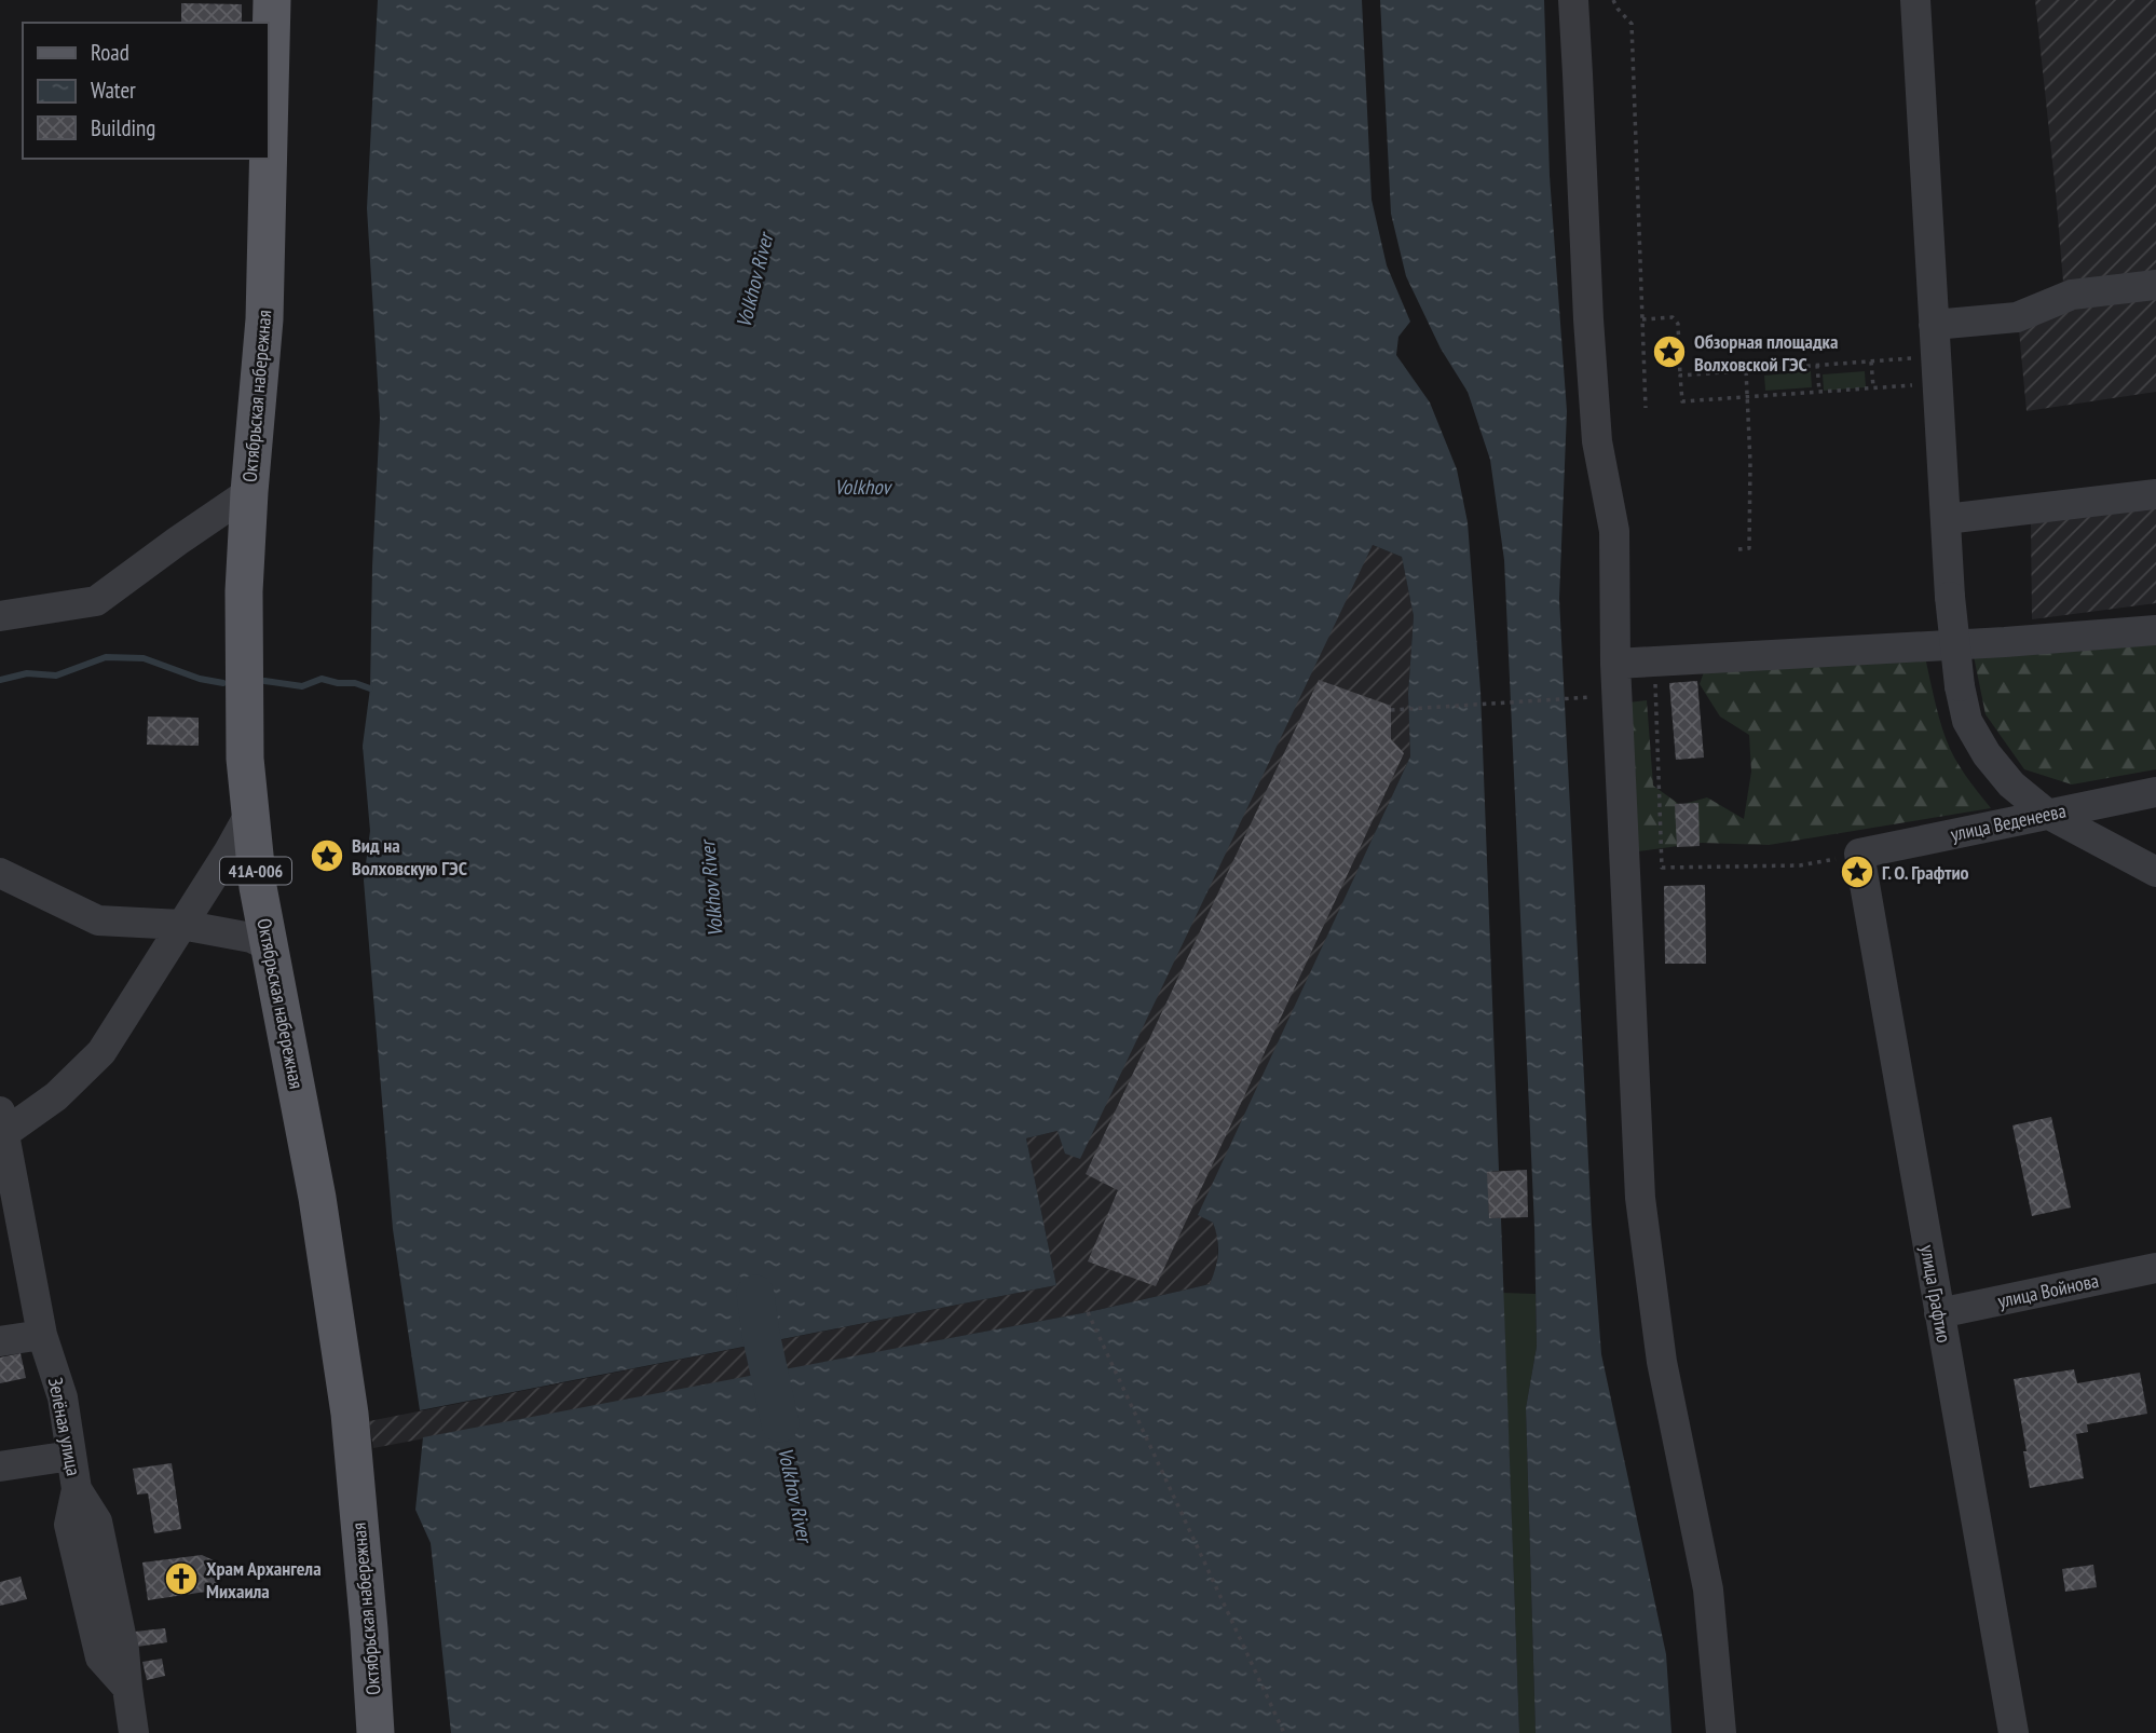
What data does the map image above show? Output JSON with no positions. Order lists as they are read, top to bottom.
{
  "streets": {
    "main road": ["Октябрьская набережная", "41А-006"],
    "street": [
      "улица Веденеева",
      "улица Войнова",
      "улица Графтио",
      "Зелёная улица"
    ]
  },
  "crossings": [
    ["улица Веденеева", "улица Графтио"],
    ["улица Войнова", "улица Графтио"]
  ],
  "water": ["Volkhov River", "Volkhov"],
  "places": {
    "place": ["Обзорная площадка Волховской ГЭС", "Вид на Волховскую ГЭС", "Г. О. Графтио"],
    "church": ["Храм Архангела Михаила"]
  },
  "legend": ["Road", "Water", "Building"]
}
